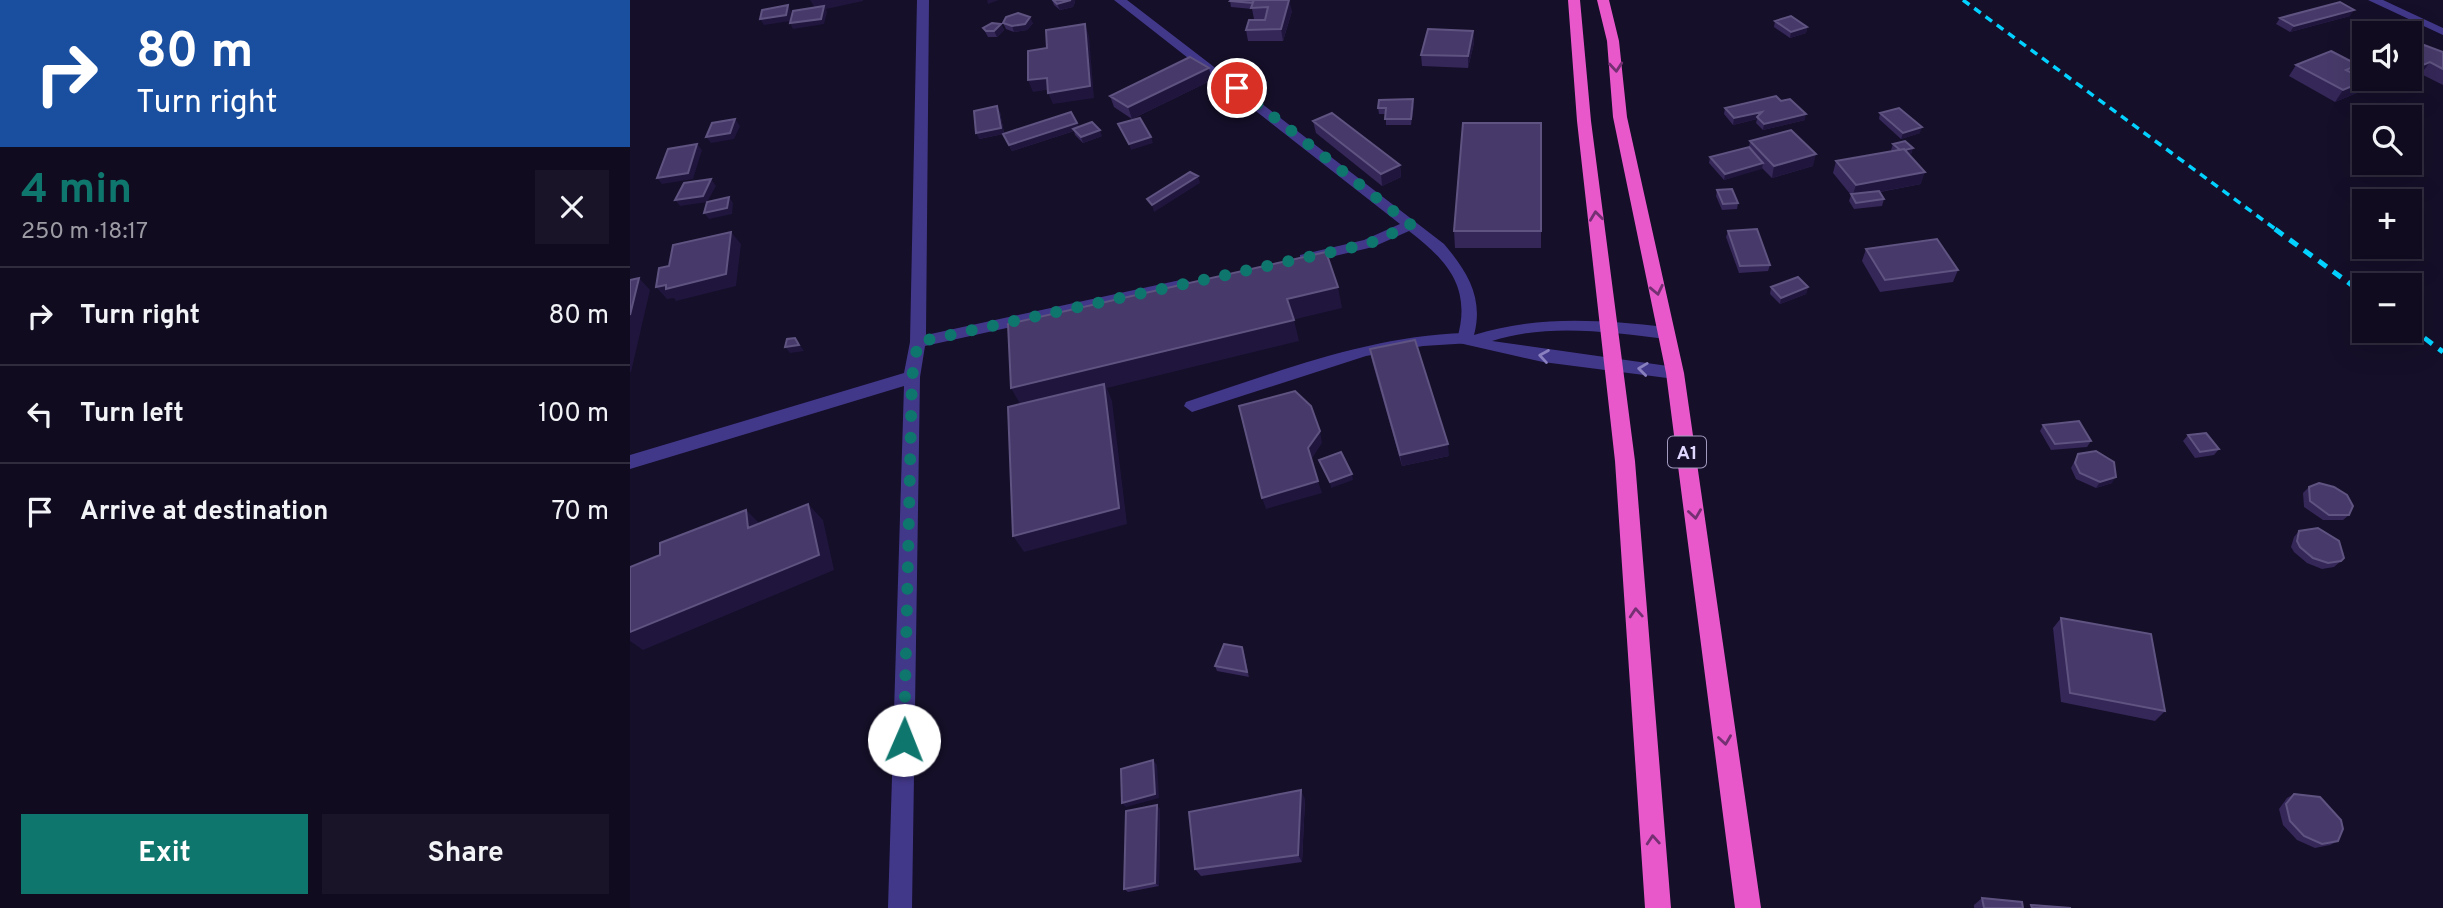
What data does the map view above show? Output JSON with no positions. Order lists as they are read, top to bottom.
{
  "streets": {
    "highway": ["A1"]
  },
  "page": {
    "turn": ["80 m", "Turn right"],
    "map_buttons": ["+", "−"],
    "heading": ["4 min", "250 m · 18:17"],
    "list": [
      {
        "name": "Turn right",
        "value": "80 m"
      },
      {
        "name": "Turn left",
        "value": "100 m"
      },
      {
        "name": "Arrive at destination",
        "value": "70 m"
      }
    ],
    "buttons": ["Exit", "Share"]
  }
}
